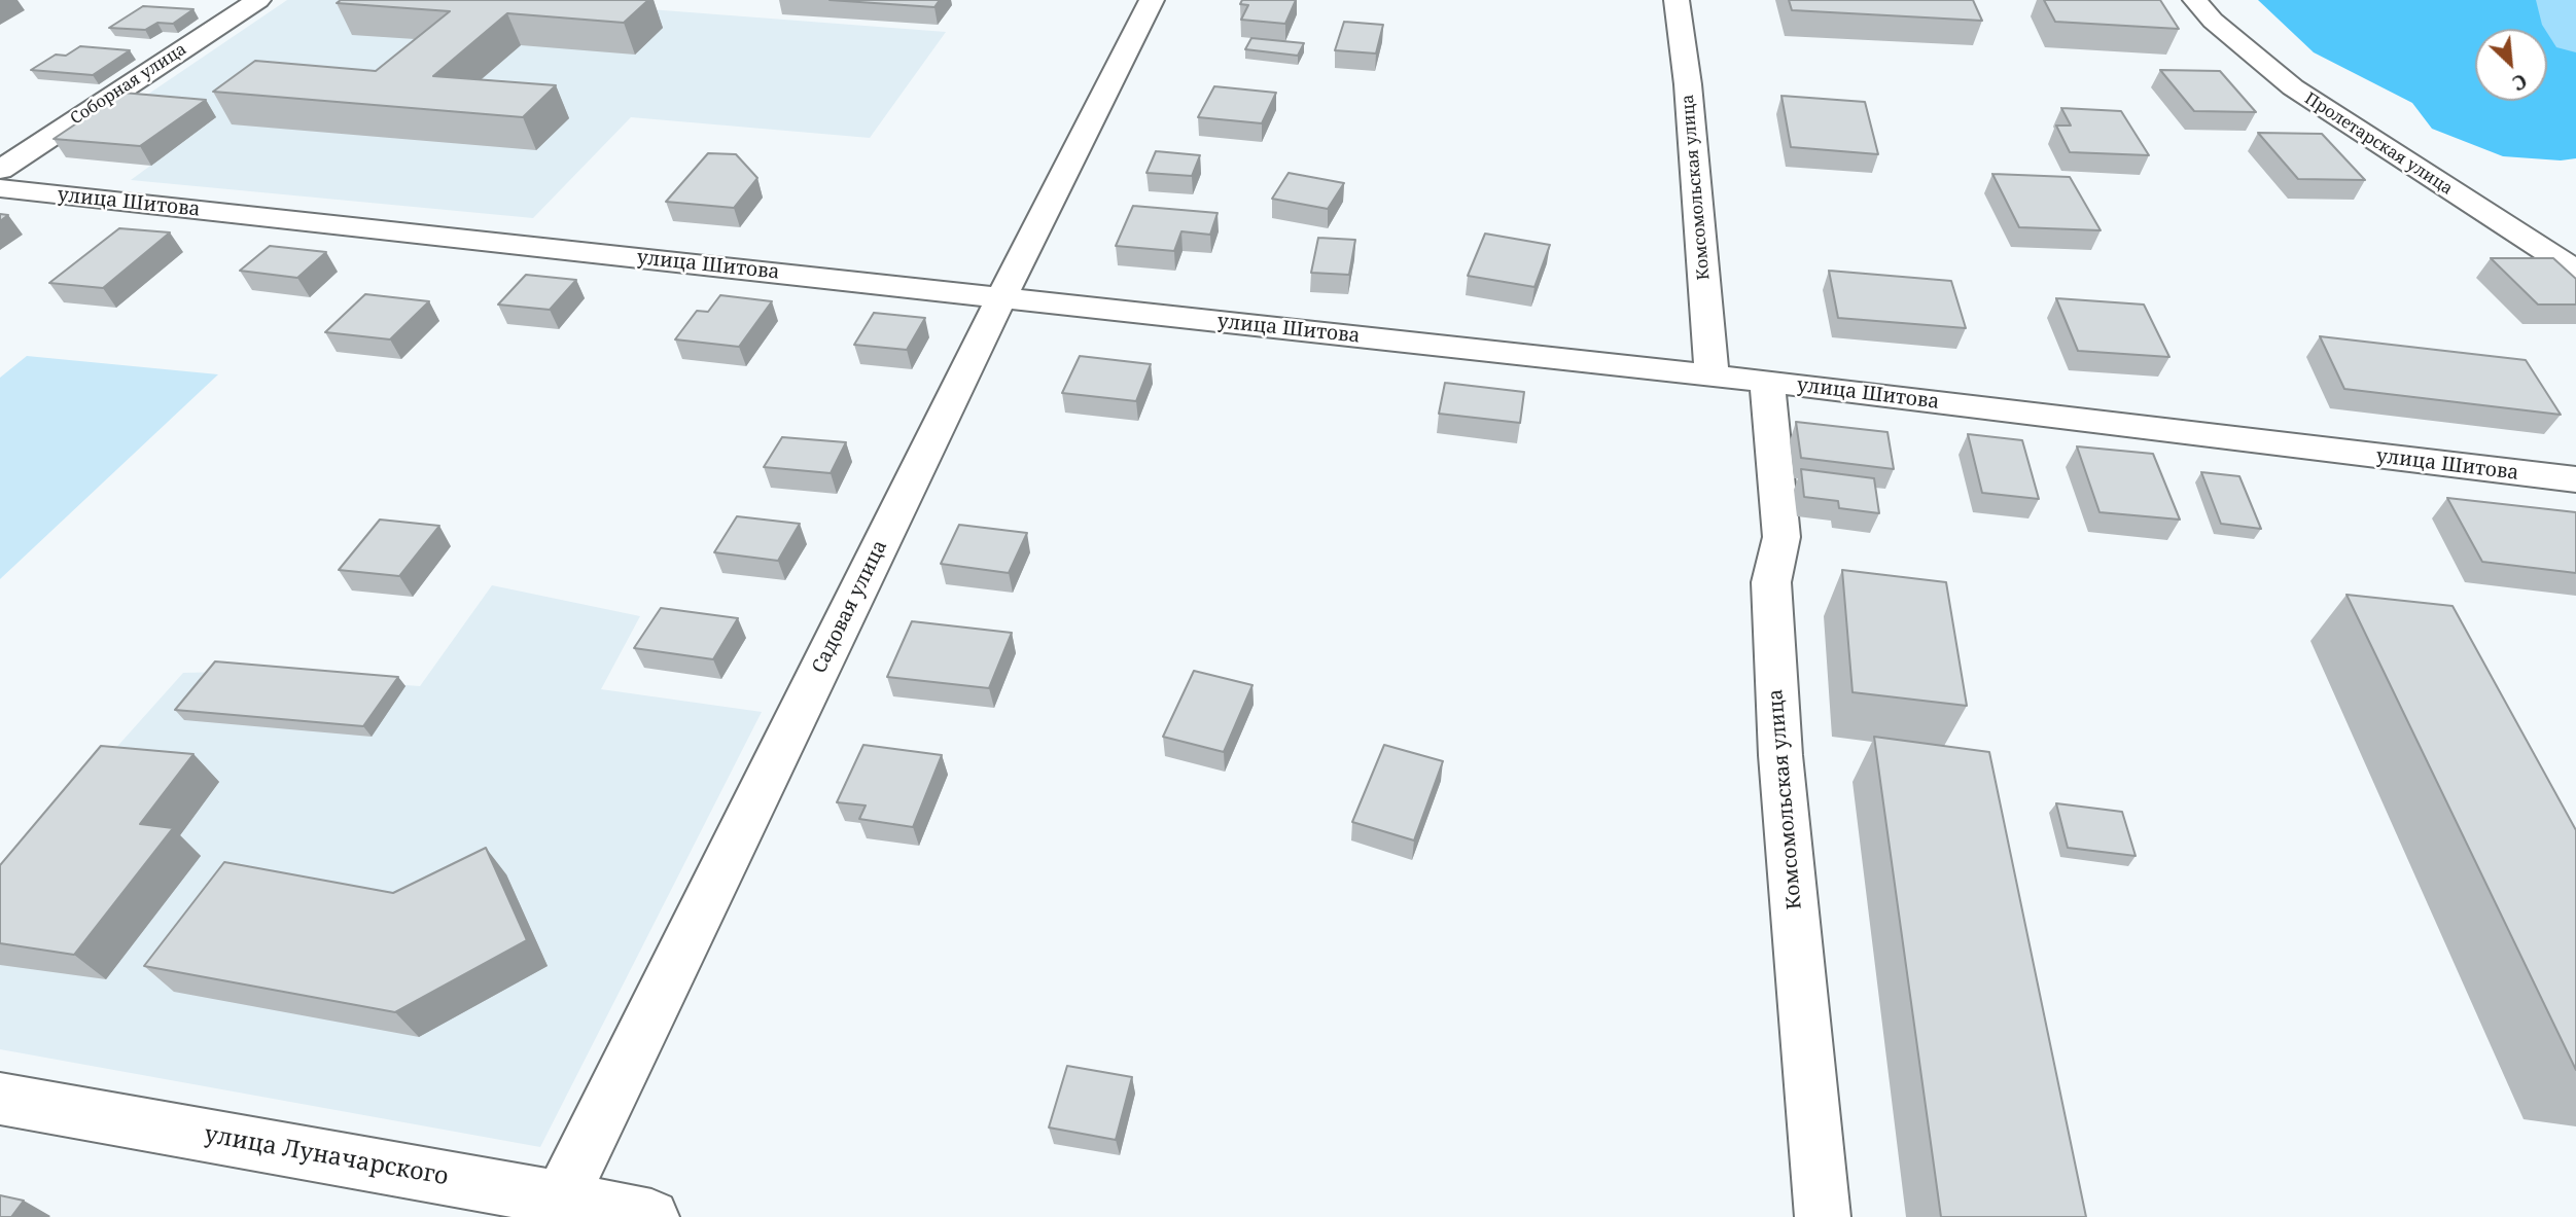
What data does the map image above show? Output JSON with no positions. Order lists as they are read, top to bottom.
{
  "streets": {
    "street": [
      "Соборная улица",
      "Пролетарская улица",
      "Комсомольская улица",
      "улица Шитова",
      "Садовая улица",
      "улица Луначарского"
    ]
  },
  "crossings": [
    ["Комсомольская улица", "улица Шитова"],
    ["улица Шитова", "Садовая улица"],
    ["Садовая улица", "улица Луначарского"]
  ],
  "north": "bottom right"
}
